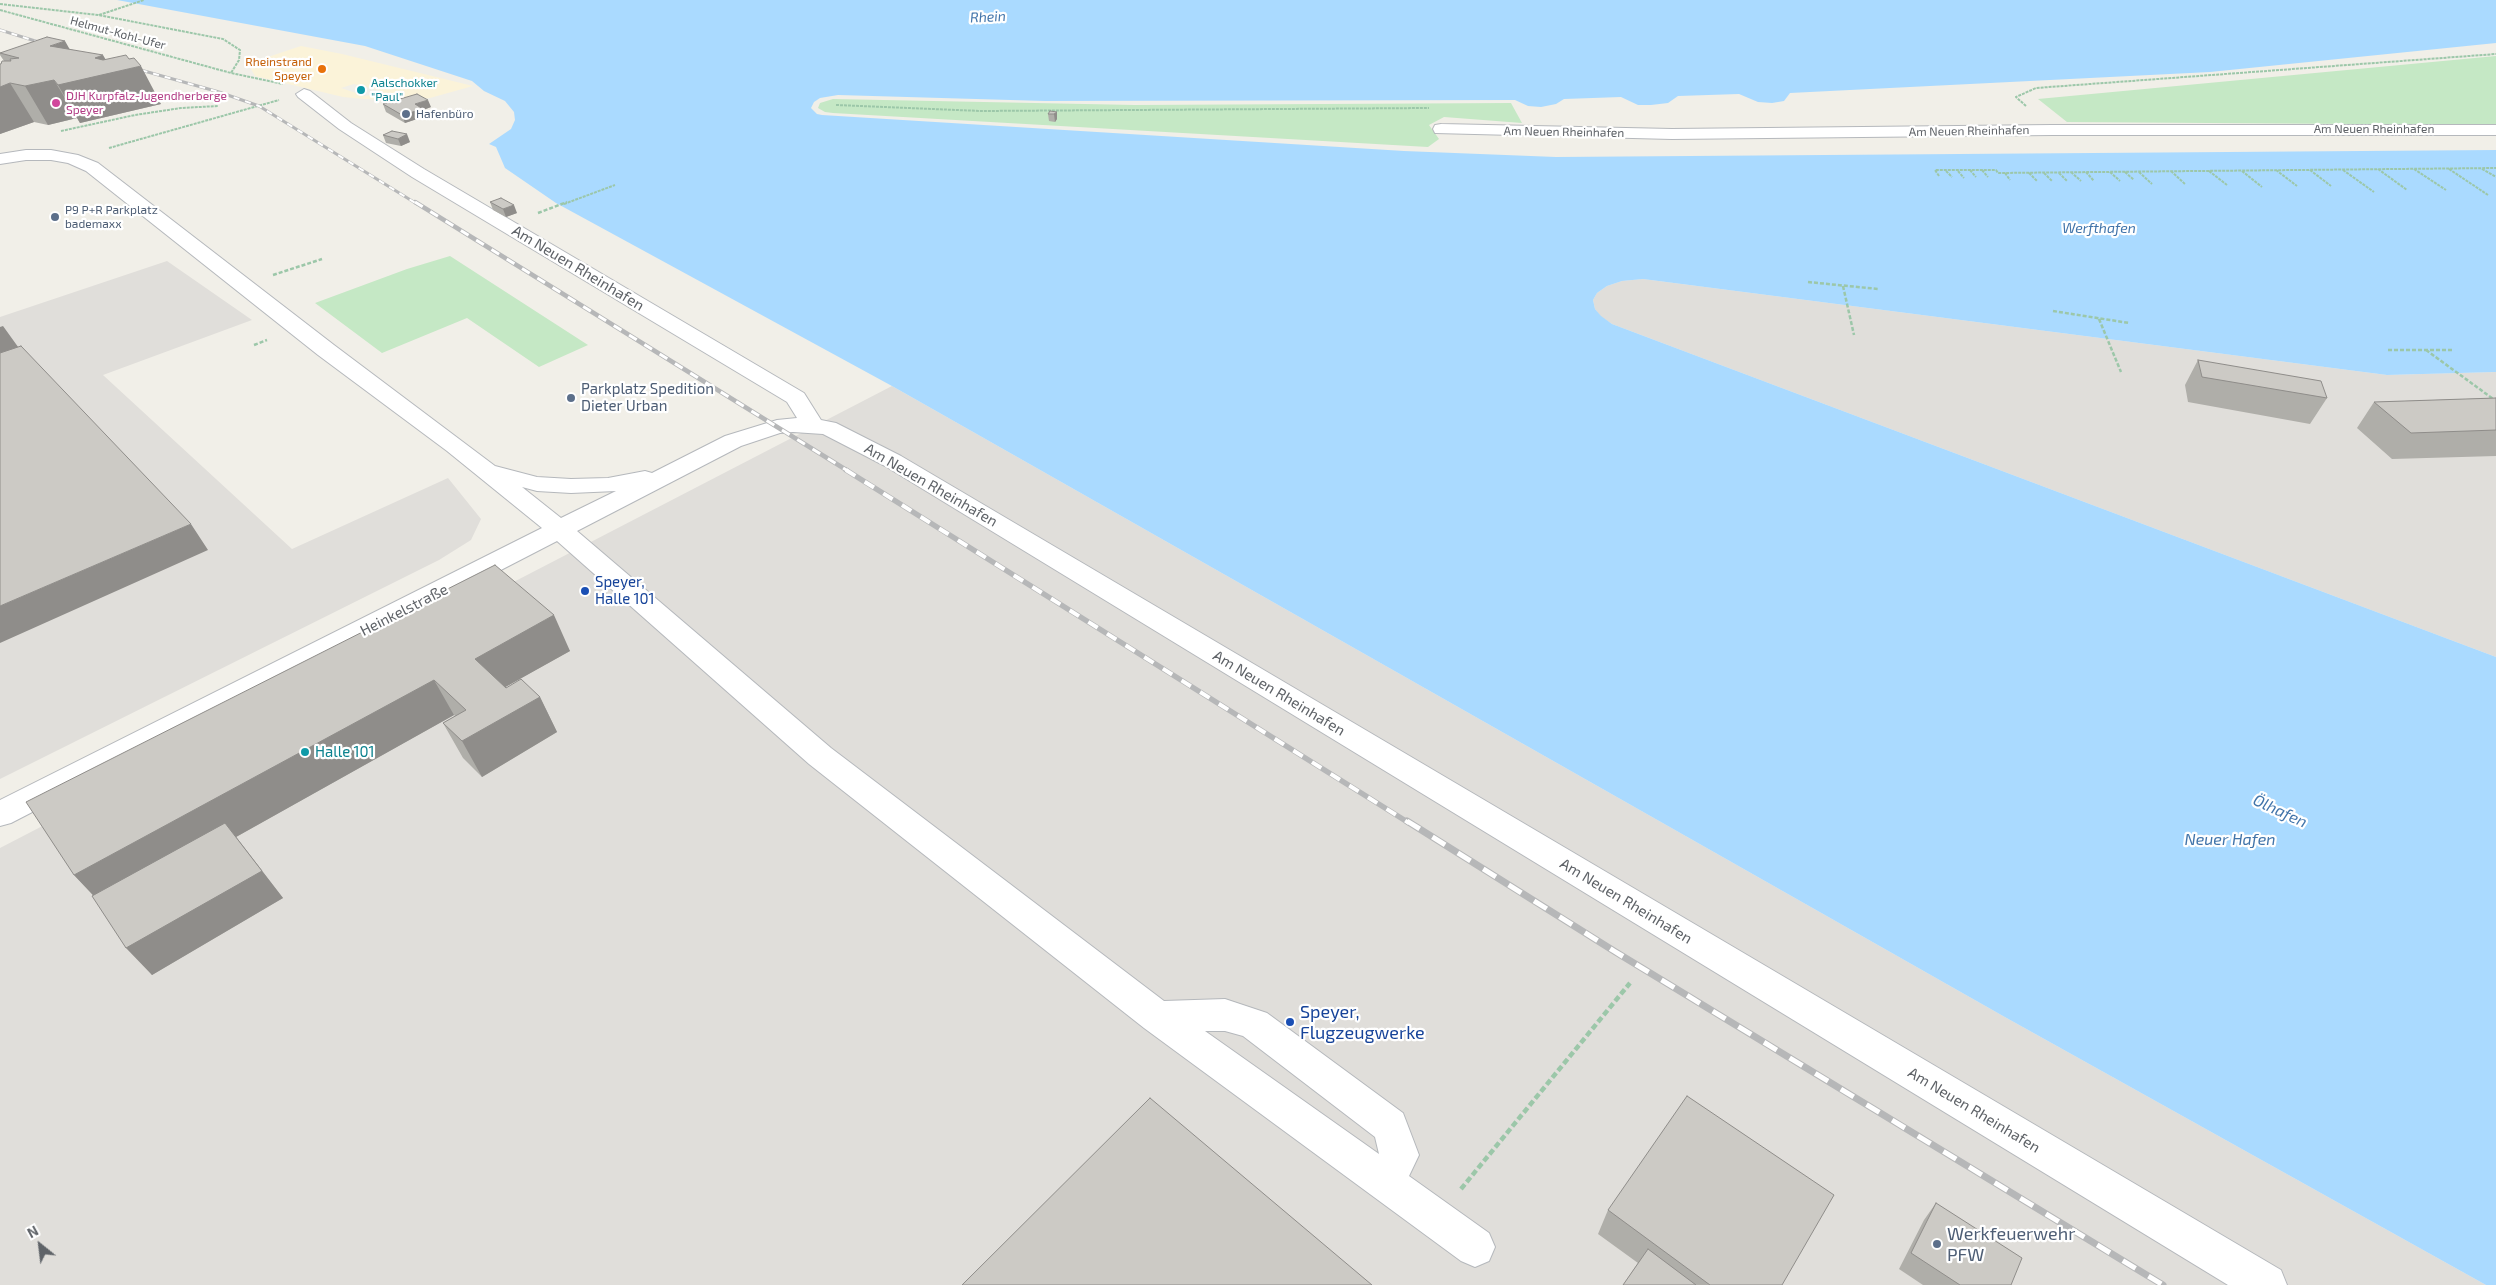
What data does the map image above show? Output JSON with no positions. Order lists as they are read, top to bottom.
{
  "streets": {
    "street": ["Am Neuen Rheinhafen", "Heinkelstraße"],
    "path": ["Helmut-Kohl-Ufer"]
  },
  "crossings": [
    ["Helmut-Kohl-Ufer", "Am Neuen Rheinhafen"],
    ["Am Neuen Rheinhafen", "Heinkelstraße"]
  ],
  "water": [
    "Rhein",
    "Werfthafen",
    "Ölhafen",
    "Neuer Hafen"
  ],
  "places": [
    "Rheinstrand Speyer",
    "Aalschokker \"Paul\"",
    "DJH Kurpfalz-Jugendherberge Speyer",
    "Hafenbüro",
    "P9 P+R Parkplatz bademaxx",
    "Parkplatz Spedition Dieter Urban",
    "Speyer, Halle 101",
    "Halle 101",
    "Speyer, Flugzeugwerke",
    "Werkfeuerwehr PFW"
  ],
  "north": "top left"
}
